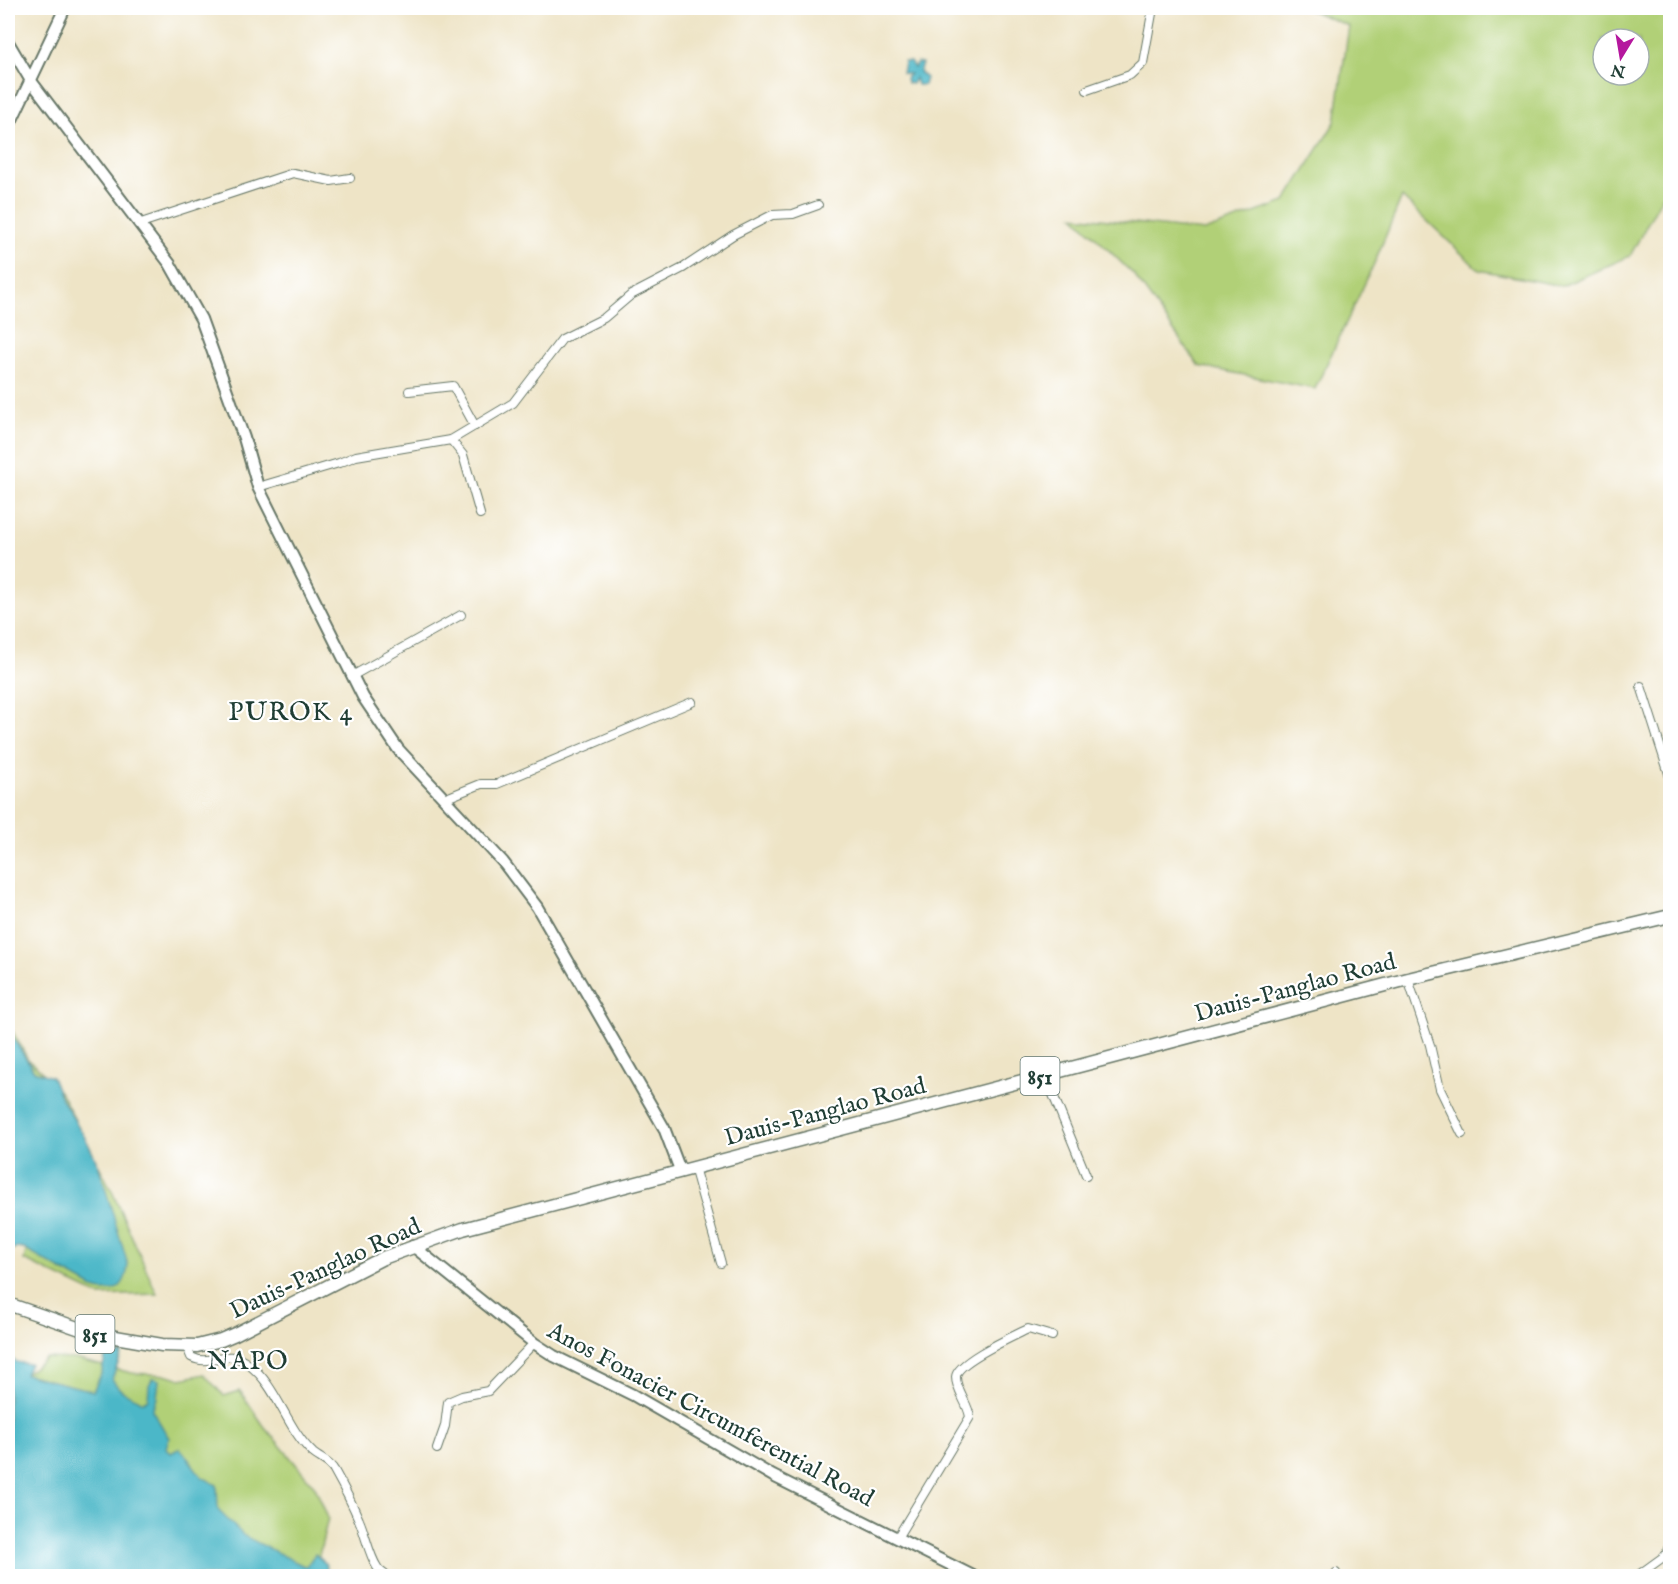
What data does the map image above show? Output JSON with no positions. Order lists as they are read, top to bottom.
{
  "streets": {
    "main road": ["Dauis-Panglao Road", "851"],
    "street": ["Anos Fonacier Circumferential Road"]
  },
  "crossings": [
    ["Dauis-Panglao Road", "Anos Fonacier Circumferential Road"]
  ],
  "districts": ["PUROK 4", "NAPO"],
  "north": "bottom"
}
